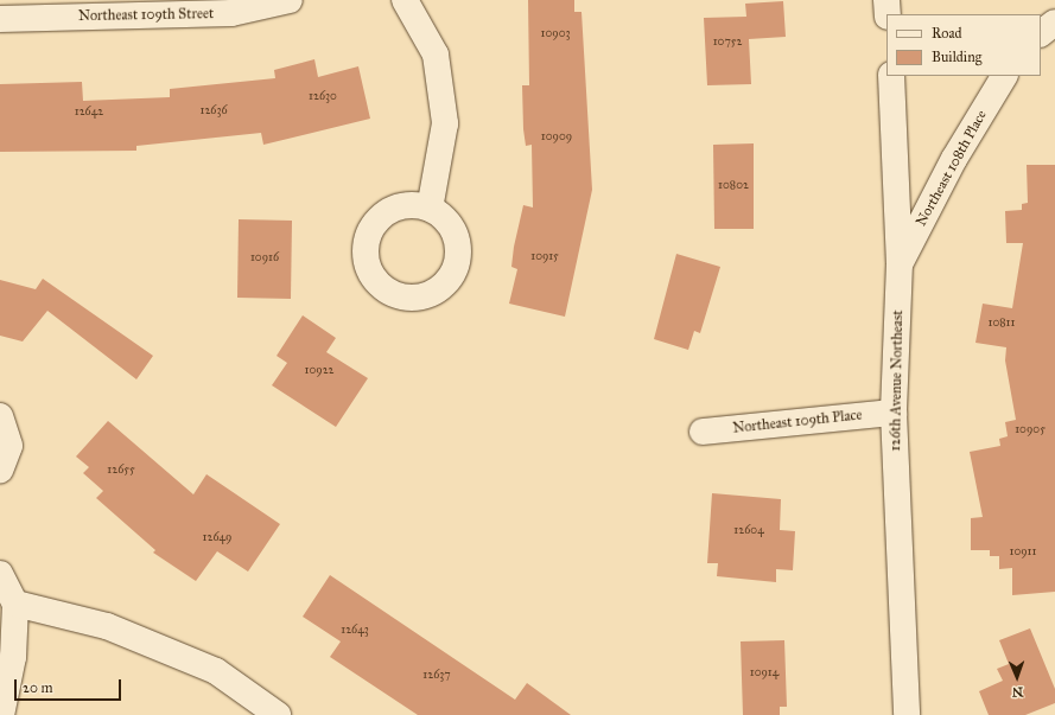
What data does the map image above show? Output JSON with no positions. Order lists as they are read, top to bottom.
{
  "streets": {
    "street": [
      "Northeast 109th Street",
      "Northeast 108th Place",
      "126th Avenue Northeast",
      "Northeast 109th Place"
    ]
  },
  "crossings": [
    ["Northeast 108th Place", "126th Avenue Northeast"],
    ["126th Avenue Northeast", "Northeast 109th Place"]
  ],
  "house_numbers": [
    "10903",
    "10752",
    "12630",
    "12636",
    "12642",
    "10909",
    "10802",
    "10915",
    "10916",
    "10811",
    "10922",
    "10905",
    "12655",
    "12604",
    "12649",
    "10911",
    "12643",
    "10914",
    "12637"
  ],
  "legend": ["Road", "Building"],
  "scale_bar": "20 m",
  "north": "bottom"
}
